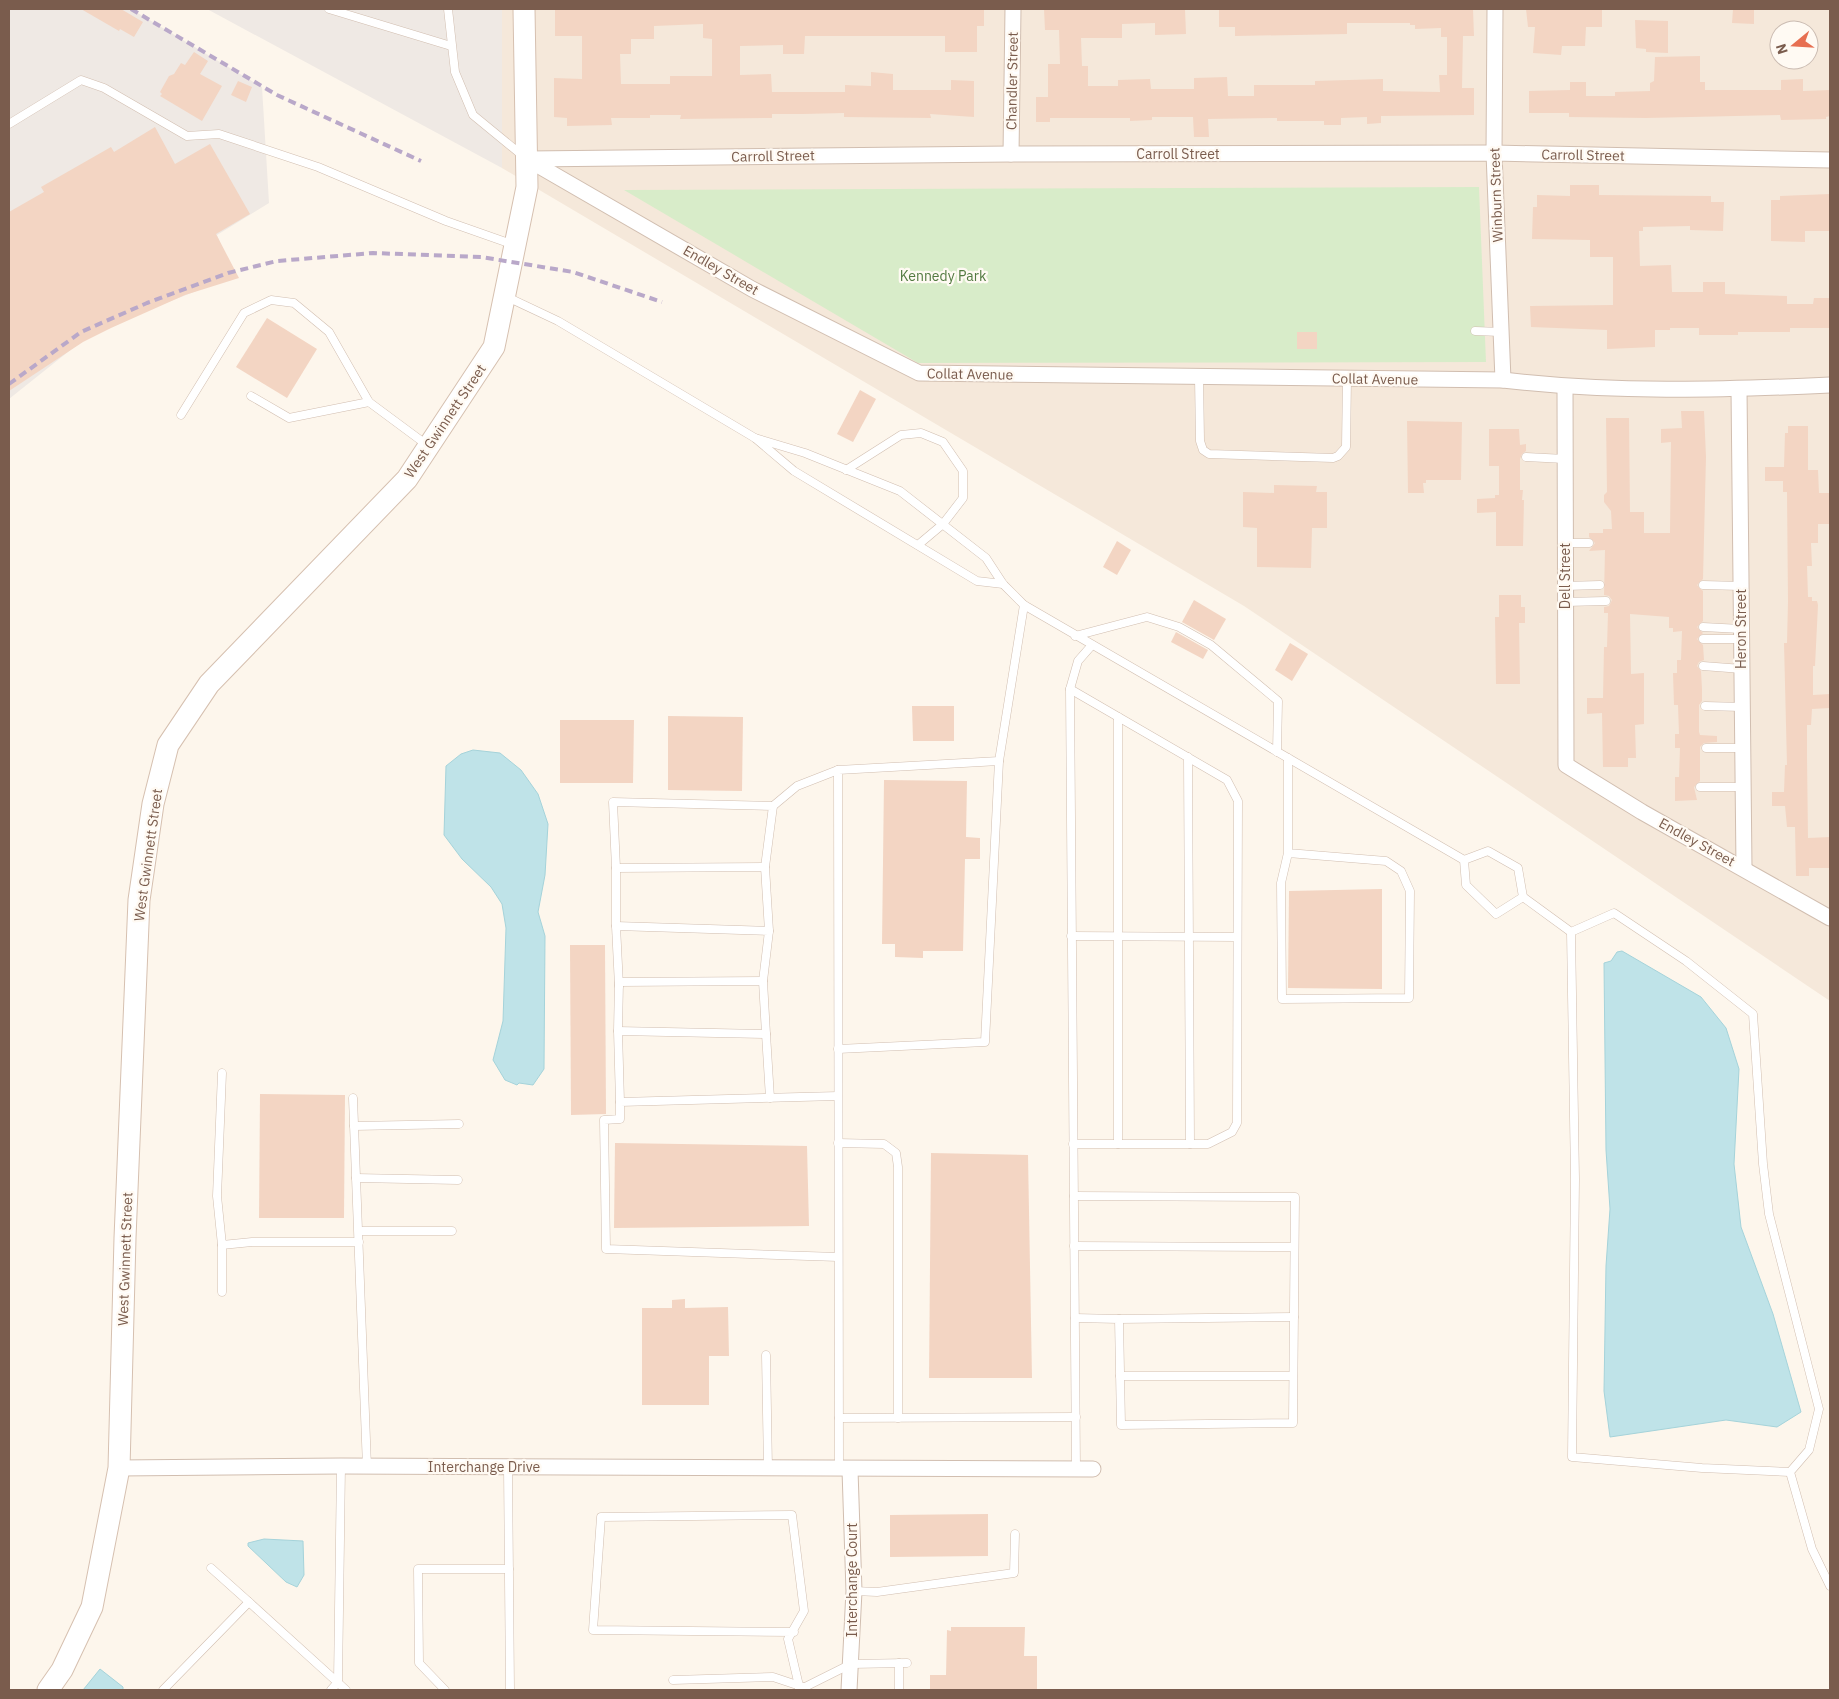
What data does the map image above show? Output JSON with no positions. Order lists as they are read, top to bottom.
{
  "streets": {
    "main road": ["West Gwinnett Street"],
    "street": [
      "Chandler Street",
      "Carroll Street",
      "Winburn Street",
      "Endley Street",
      "Collat Avenue",
      "Dell Street",
      "Heron Street",
      "Interchange Drive",
      "Interchange Court"
    ]
  },
  "crossings": [
    ["Chandler Street", "Carroll Street"],
    ["Carroll Street", "Winburn Street"],
    ["Carroll Street", "Endley Street"],
    ["Carroll Street", "West Gwinnett Street"],
    ["Winburn Street", "Collat Avenue"],
    ["Endley Street", "Collat Avenue"],
    ["Endley Street", "West Gwinnett Street"],
    ["Endley Street", "Dell Street"],
    ["Endley Street", "Heron Street"],
    ["Collat Avenue", "Dell Street"],
    ["Collat Avenue", "Heron Street"],
    ["West Gwinnett Street", "Interchange Drive"],
    ["Interchange Drive", "Interchange Court"]
  ],
  "parks": ["Kennedy Park"],
  "north": "left"
}
